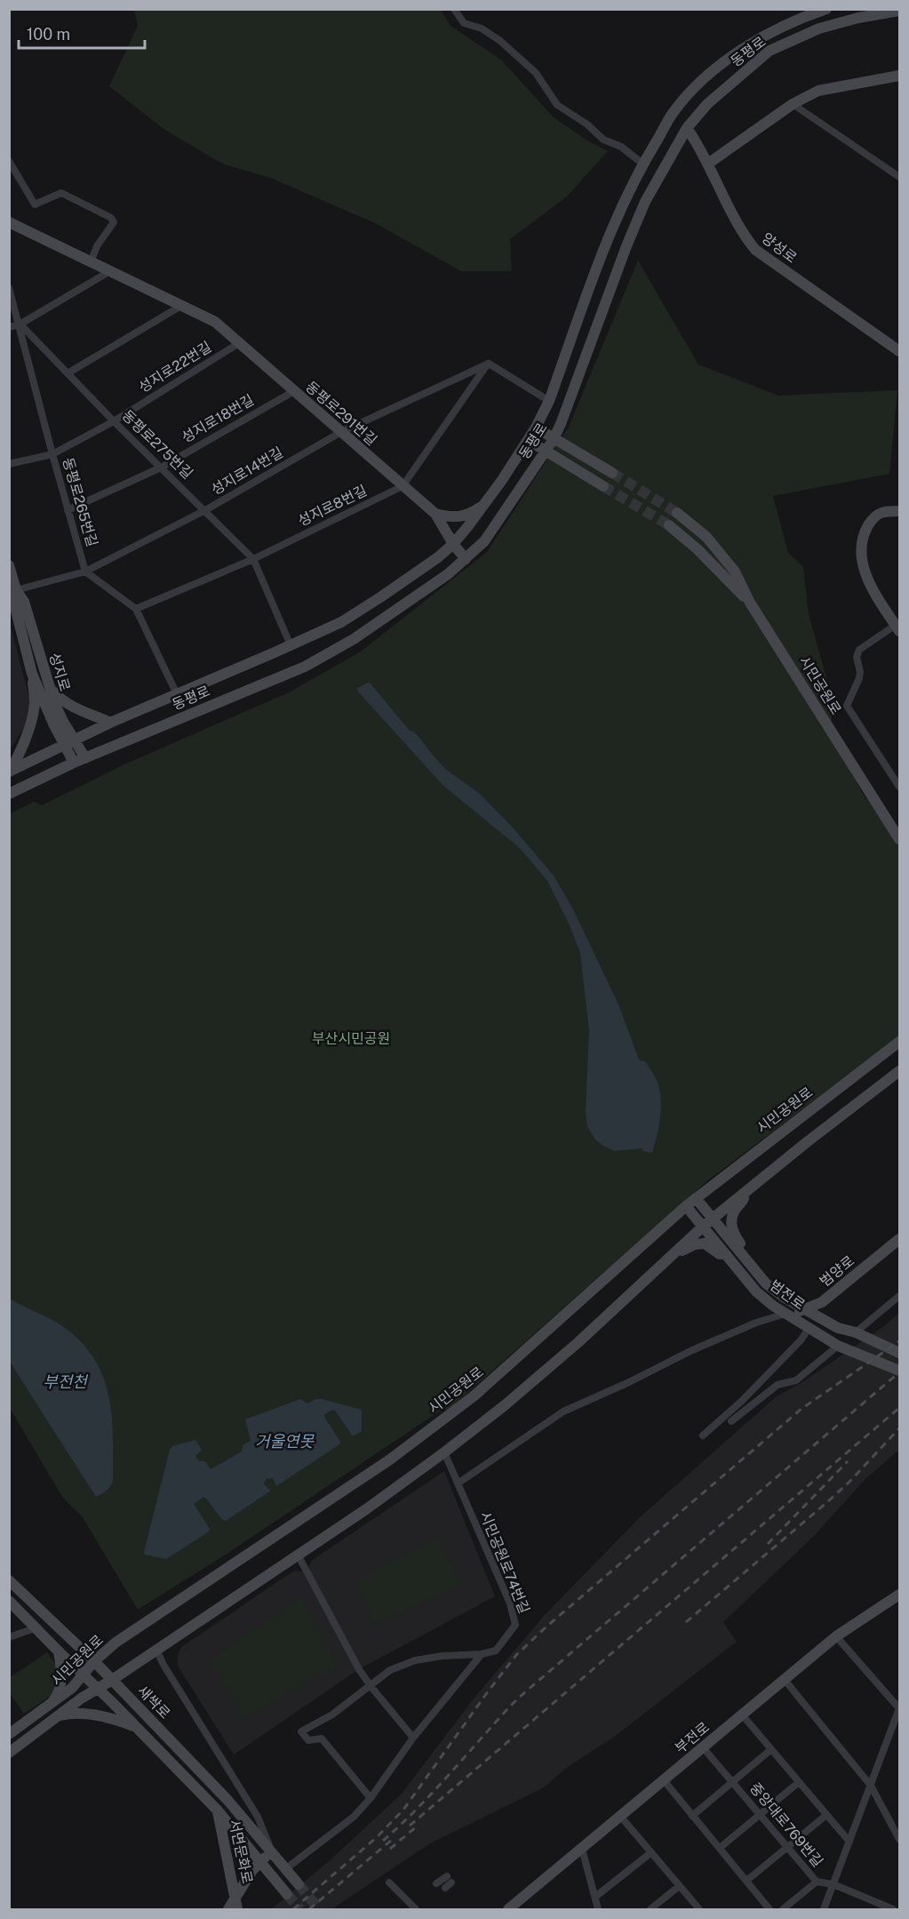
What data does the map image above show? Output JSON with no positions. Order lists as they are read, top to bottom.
{
  "streets": {
    "main road": [
      "동평로",
      "양성로",
      "동평로291번길",
      "성지로",
      "시민공원로",
      "범양로",
      "범전로",
      "새싹로",
      "부전로",
      "서면문화로"
    ],
    "street": [
      "성지로22번길",
      "성지로18번길",
      "동평로275번길",
      "성지로14번길",
      "동평로265번길",
      "성지로8번길",
      "시민공원로74번길",
      "중앙대로769번길"
    ]
  },
  "crossings": [
    ["동평로", "양성로"],
    ["동평로", "동평로291번길"],
    ["동평로", "동평로275번길"],
    ["동평로", "성지로"],
    ["성지로22번길", "동평로291번길"],
    ["성지로22번길", "동평로275번길"],
    ["성지로22번길", "동평로265번길"],
    ["동평로291번길", "성지로18번길"],
    ["동평로291번길", "성지로14번길"],
    ["동평로291번길", "성지로8번길"],
    ["성지로18번길", "동평로275번길"],
    ["성지로18번길", "동평로265번길"],
    ["동평로275번길", "성지로14번길"],
    ["동평로275번길", "동평로265번길"],
    ["동평로275번길", "성지로8번길"],
    ["성지로14번길", "동평로265번길"],
    ["성지로14번길", "성지로8번길"],
    ["성지로14번길", "성지로"],
    ["시민공원로", "범전로"],
    ["시민공원로", "시민공원로74번길"],
    ["시민공원로", "새싹로"],
    ["범양로", "범전로"],
    ["새싹로", "서면문화로"],
    ["부전로", "중앙대로769번길"]
  ],
  "water": ["부전천", "거울연못"],
  "parks": ["부산시민공원"],
  "scale_bar": "100 m"
}
